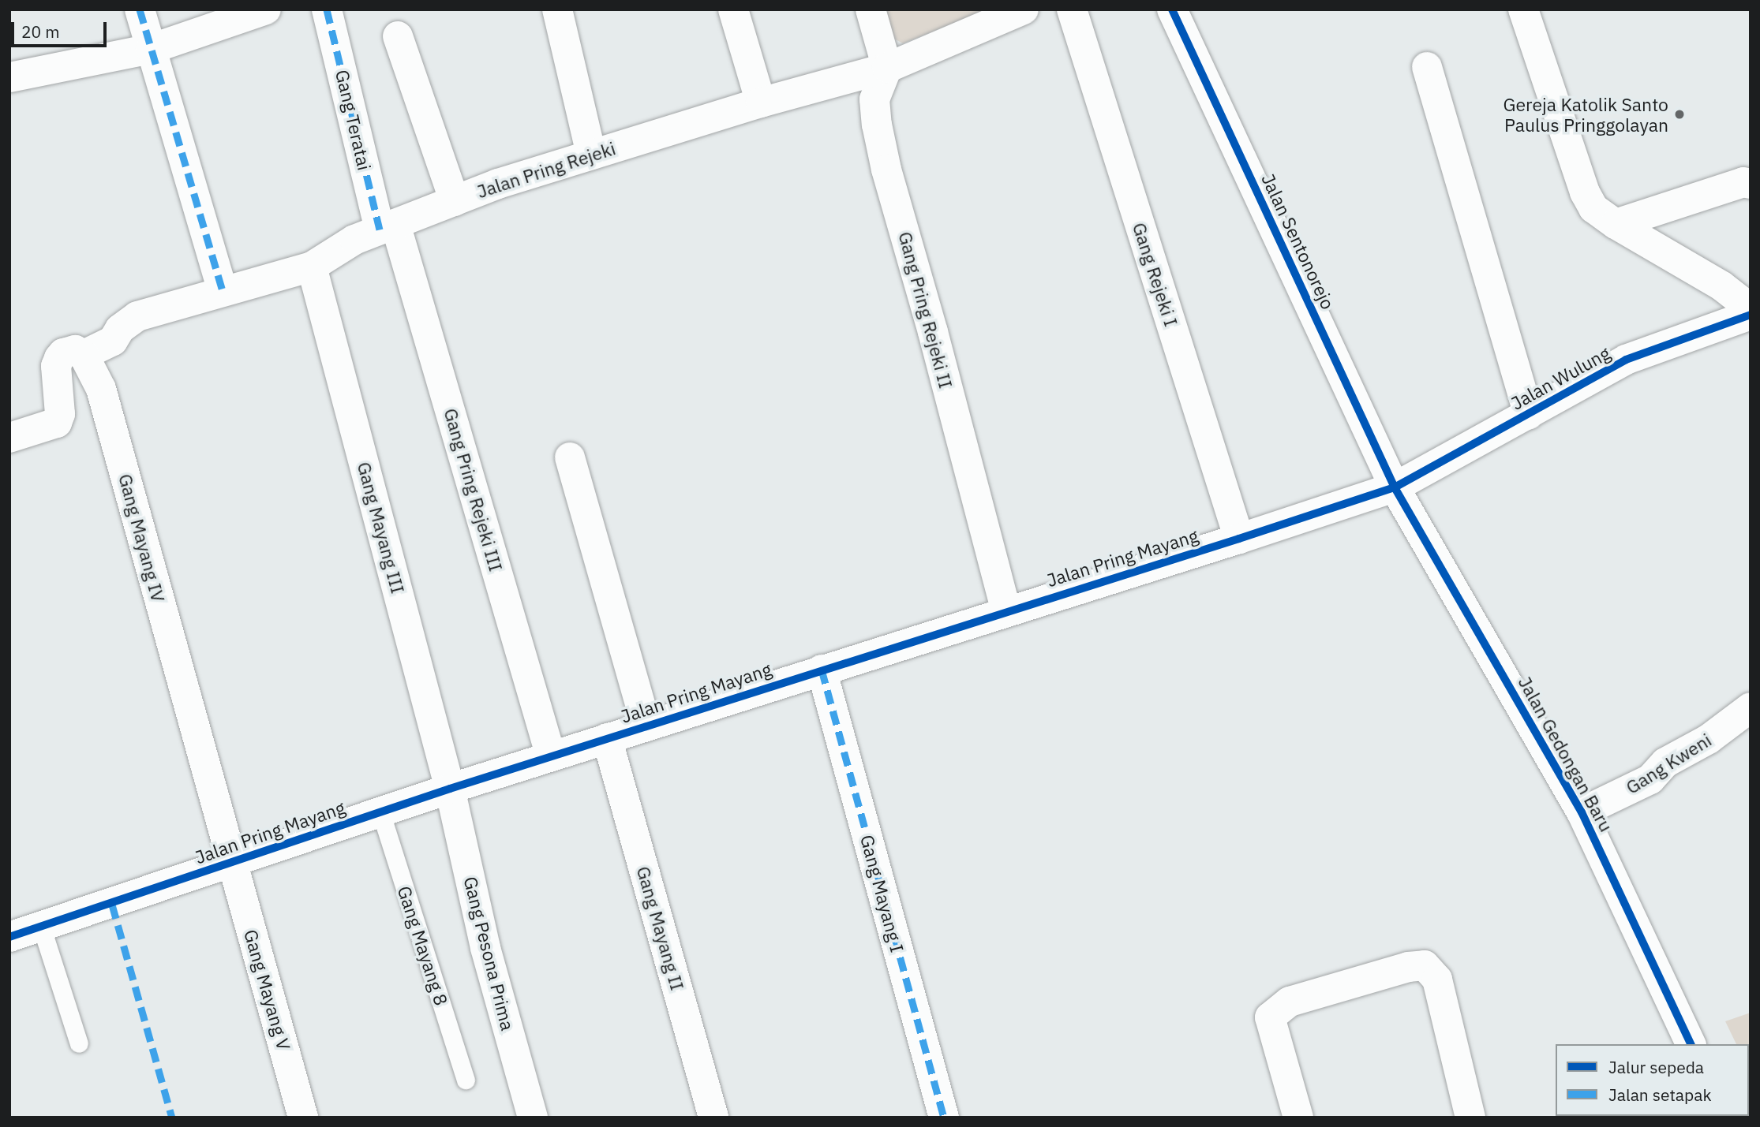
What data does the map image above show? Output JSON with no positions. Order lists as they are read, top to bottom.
{
  "streets": {
    "street": [
      "Gang Teratai",
      "Jalan Pring Rejeki",
      "Jalan Sentonorejo",
      "Gang Rejeki I",
      "Gang Pring Rejeki II",
      "Jalan Wulung",
      "Gang Pring Rejeki III",
      "Gang Mayang III",
      "Gang Mayang IV",
      "Jalan Pring Mayang",
      "Jalan Gedongan Baru",
      "Gang Kweni",
      "Gang Mayang I",
      "Gang Mayang II",
      "Gang Pesona Prima",
      "Gang Mayang V"
    ],
    "lane": ["Gang Mayang 8"]
  },
  "crossings": [
    ["Gang Teratai", "Jalan Pring Rejeki"],
    ["Gang Teratai", "Gang Pring Rejeki III"],
    ["Jalan Pring Rejeki", "Gang Pring Rejeki II"],
    ["Jalan Pring Rejeki", "Gang Pring Rejeki III"],
    ["Jalan Pring Rejeki", "Gang Mayang III"],
    ["Jalan Pring Rejeki", "Gang Mayang IV"],
    ["Jalan Sentonorejo", "Jalan Wulung"],
    ["Jalan Sentonorejo", "Jalan Pring Mayang"],
    ["Jalan Sentonorejo", "Jalan Gedongan Baru"],
    ["Gang Rejeki I", "Jalan Pring Mayang"],
    ["Gang Pring Rejeki II", "Jalan Pring Mayang"],
    ["Jalan Wulung", "Jalan Pring Mayang"],
    ["Jalan Wulung", "Jalan Gedongan Baru"],
    ["Gang Pring Rejeki III", "Jalan Pring Mayang"],
    ["Gang Mayang III", "Jalan Pring Mayang"],
    ["Gang Mayang III", "Gang Pesona Prima"],
    ["Gang Mayang IV", "Jalan Pring Mayang"],
    ["Gang Mayang IV", "Gang Mayang V"],
    ["Jalan Pring Mayang", "Jalan Gedongan Baru"],
    ["Jalan Pring Mayang", "Gang Mayang I"],
    ["Jalan Pring Mayang", "Gang Mayang II"],
    ["Jalan Pring Mayang", "Gang Mayang 8"],
    ["Jalan Pring Mayang", "Gang Pesona Prima"],
    ["Jalan Pring Mayang", "Gang Mayang V"],
    ["Jalan Gedongan Baru", "Gang Kweni"]
  ],
  "places": ["Gereja Katolik Santo Paulus Pringgolayan"],
  "legend": ["Jalur sepeda", "Jalan setapak"],
  "scale_bar": "20 m"
}
